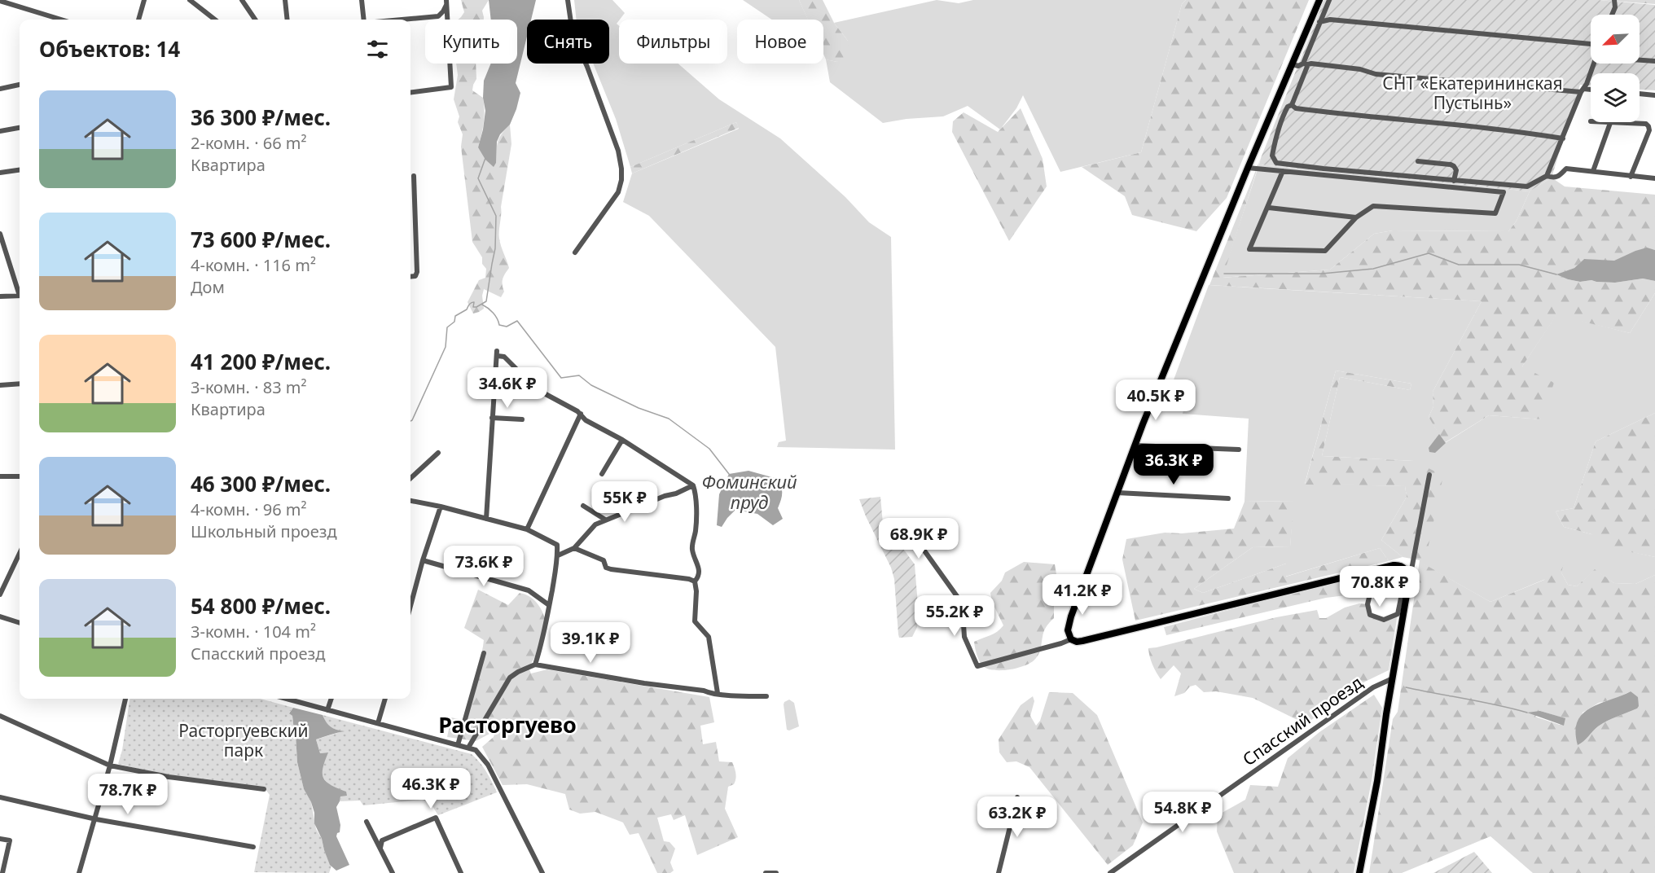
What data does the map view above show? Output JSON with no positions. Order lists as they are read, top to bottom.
{
  "streets": {
    "street": ["Спасский проезд"]
  },
  "districts": ["Расторгуево"],
  "water": ["Фоминский пруд"],
  "parks": ["СНТ «Екатерининская Пустынь»", "Расторгуевский парк"],
  "north": "bottom left",
  "page": {
    "chip": [
      "Купить",
      "Снять",
      "Фильтры",
      "Новое"
    ],
    "heading": "Объектов: 14",
    "list": [
      {
        "name": "36 300 ₽/мес.",
        "note": "2-комн. · 66 m² · Квартира"
      },
      {
        "name": "73 600 ₽/мес.",
        "note": "4-комн. · 116 m² · Дом"
      },
      {
        "name": "41 200 ₽/мес.",
        "note": "3-комн. · 83 m² · Квартира"
      },
      {
        "name": "46 300 ₽/мес.",
        "note": "4-комн. · 96 m² · Школьный проезд"
      },
      {
        "name": "54 800 ₽/мес.",
        "note": "3-комн. · 104 m² · Спасский проезд"
      }
    ],
    "price": [
      "34.6K ₽",
      "40.5K ₽",
      "36.3K ₽",
      "55K ₽",
      "68.9K ₽",
      "73.6K ₽",
      "70.8K ₽",
      "41.2K ₽",
      "55.2K ₽",
      "39.1K ₽",
      "46.3K ₽",
      "78.7K ₽",
      "54.8K ₽",
      "63.2K ₽"
    ]
  }
}
